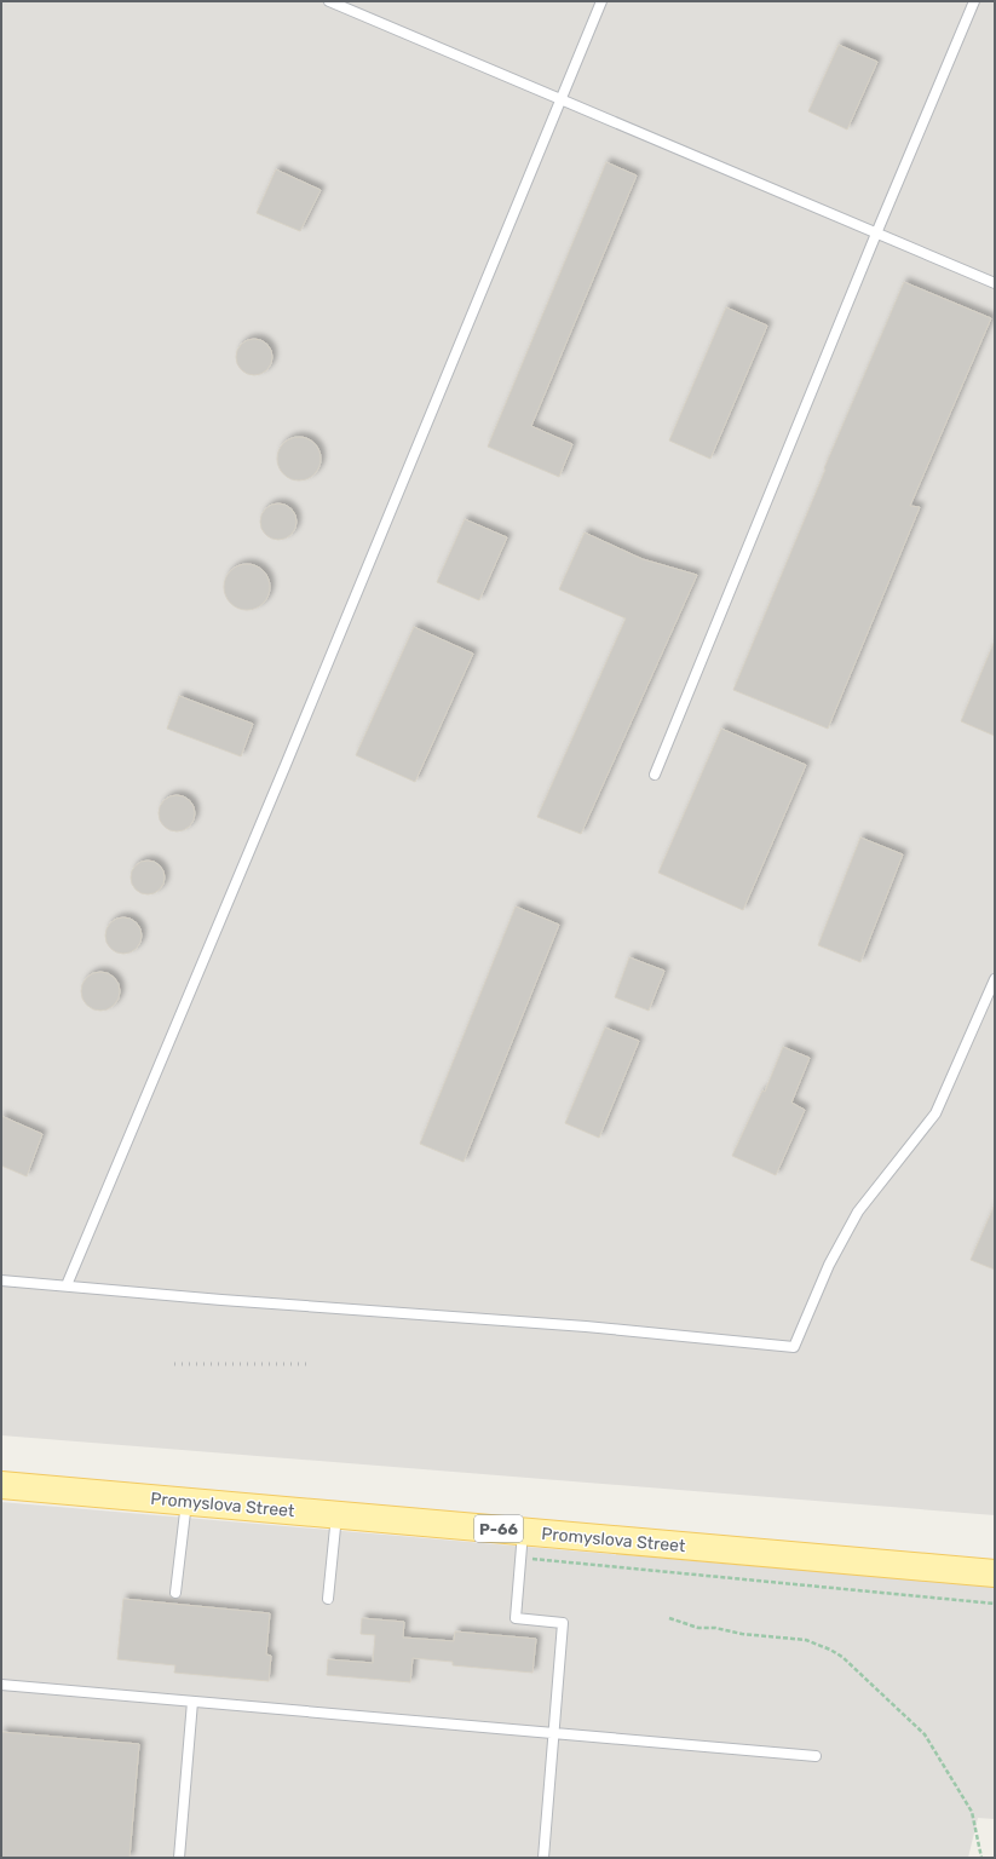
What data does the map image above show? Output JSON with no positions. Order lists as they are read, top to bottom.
{
  "streets": {
    "main road": ["Promyslova Street", "Р-66"]
  }
}
